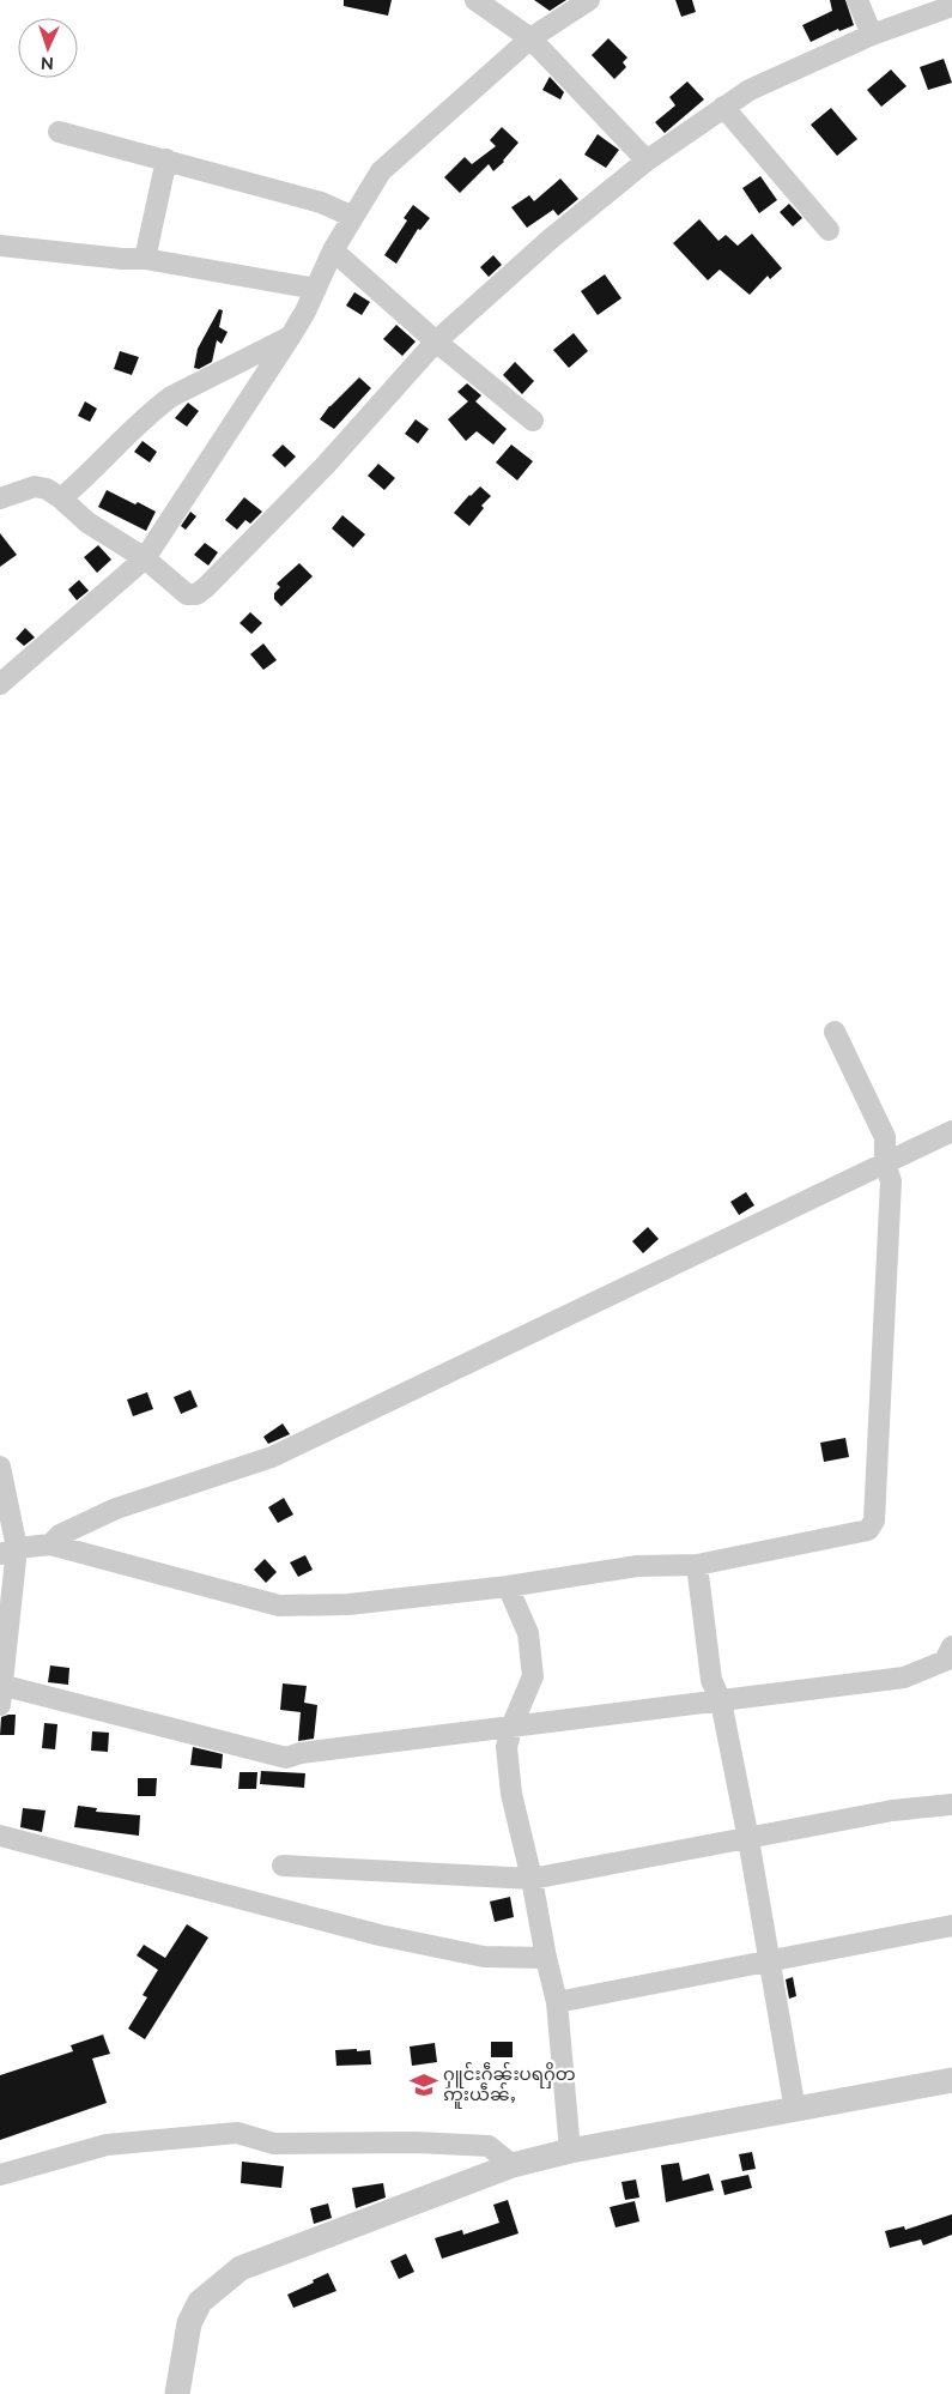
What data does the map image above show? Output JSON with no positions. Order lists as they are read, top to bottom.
{
  "places": {
    "school or university": ["ႁူင်းႁဵၼ်းပရႁိတ ဢူးယဵၼ်ႇ"]
  },
  "north": "bottom"
}
